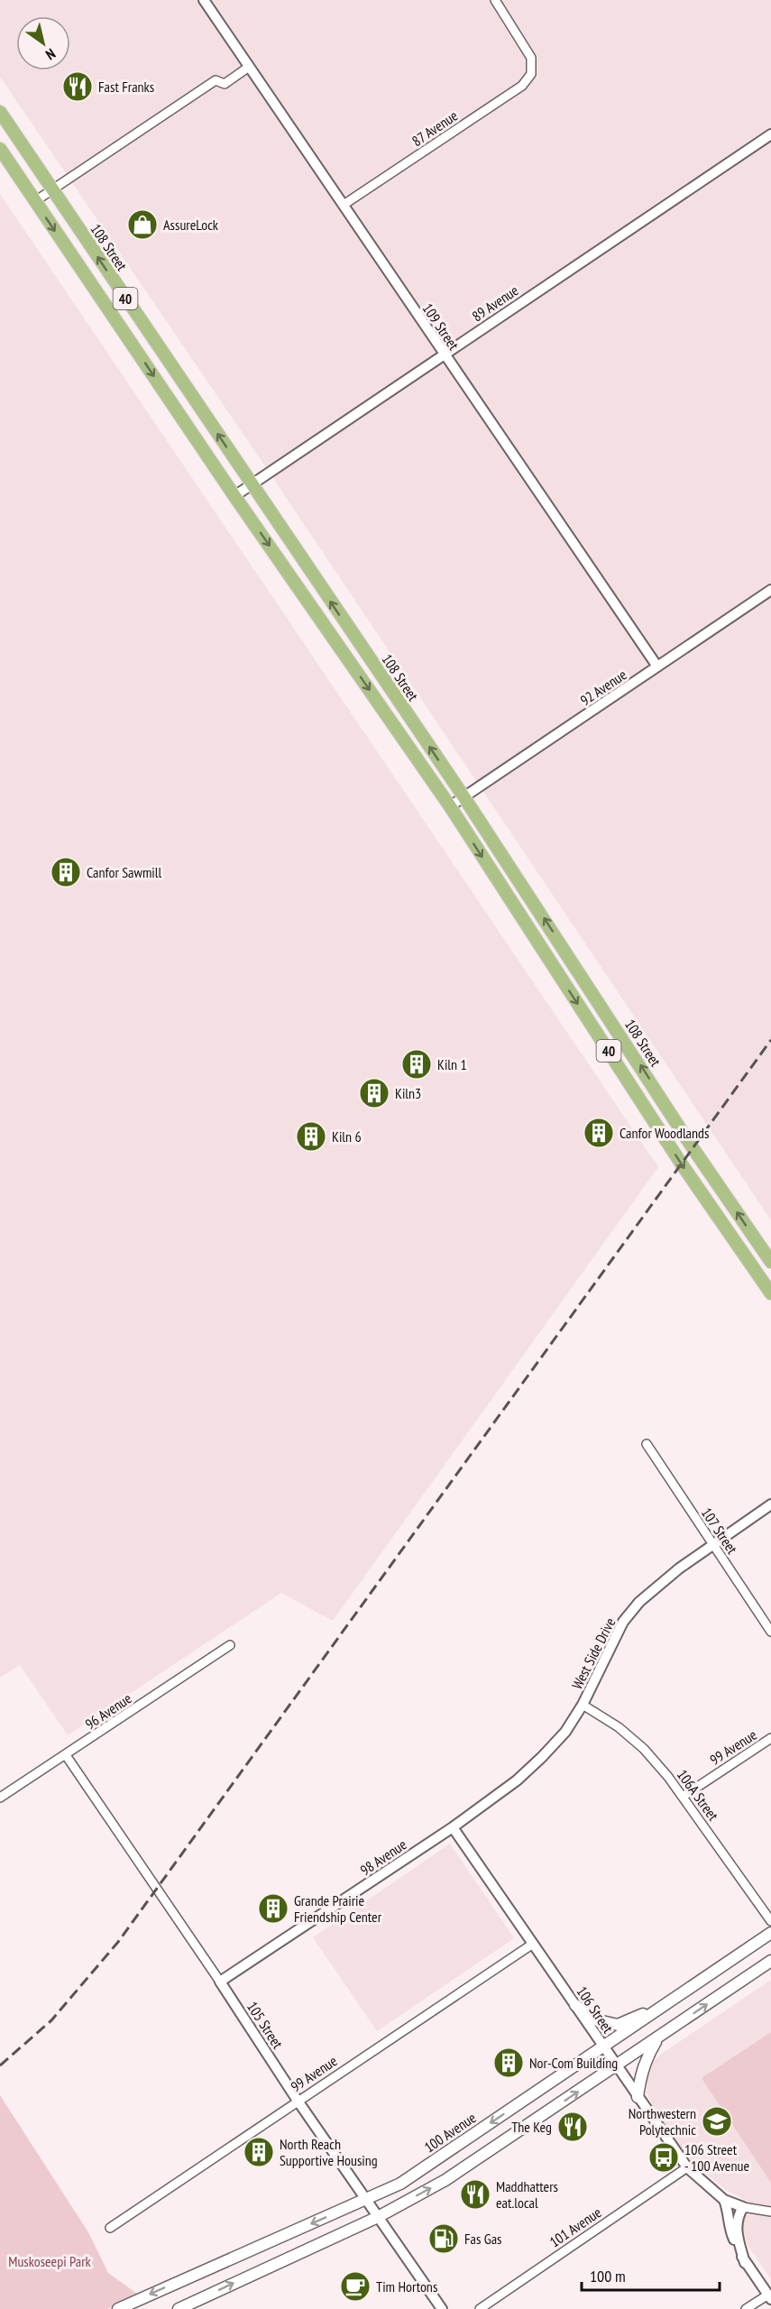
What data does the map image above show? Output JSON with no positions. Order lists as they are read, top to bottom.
{
  "streets": {
    "main road": ["108 Street", "40", "100 Avenue"],
    "street": [
      "87 Avenue",
      "89 Avenue",
      "109 Street",
      "92 Avenue",
      "107 Street",
      "West Side Drive",
      "96 Avenue",
      "99 Avenue",
      "106A Street",
      "98 Avenue",
      "106 Street",
      "105 Street",
      "101 Avenue"
    ]
  },
  "crossings": [
    ["87 Avenue", "109 Street"],
    ["108 Street", "89 Avenue"],
    ["108 Street", "92 Avenue"],
    ["40", "89 Avenue"],
    ["40", "92 Avenue"],
    ["89 Avenue", "109 Street"],
    ["109 Street", "92 Avenue"],
    ["107 Street", "West Side Drive"],
    ["West Side Drive", "106A Street"],
    ["West Side Drive", "98 Avenue"],
    ["West Side Drive", "106 Street"],
    ["96 Avenue", "105 Street"],
    ["99 Avenue", "106A Street"],
    ["99 Avenue", "106 Street"],
    ["99 Avenue", "105 Street"],
    ["98 Avenue", "106 Street"],
    ["98 Avenue", "105 Street"],
    ["106 Street", "100 Avenue"],
    ["106 Street", "101 Avenue"],
    ["105 Street", "100 Avenue"]
  ],
  "parks": ["Muskoseepi Park"],
  "places": {
    "restaurant": ["Fast Franks", "The Keg", "Maddhatters eat.local"],
    "shop": ["AssureLock"],
    "building": [
      "Canfor Sawmill",
      "Kiln 1",
      "Kiln3",
      "Canfor Woodlands",
      "Kiln 6",
      "Grande Prairie Friendship Center",
      "Nor-Com Building",
      "North Reach Supportive Housing"
    ],
    "school or university": ["Northwestern Polytechnic"],
    "bus stop": ["106 Street - 100 Avenue"],
    "fuel station": ["Fas Gas"],
    "cafe": ["Tim Hortons"]
  },
  "scale_bar": "100 m",
  "north": "bottom right"
}
